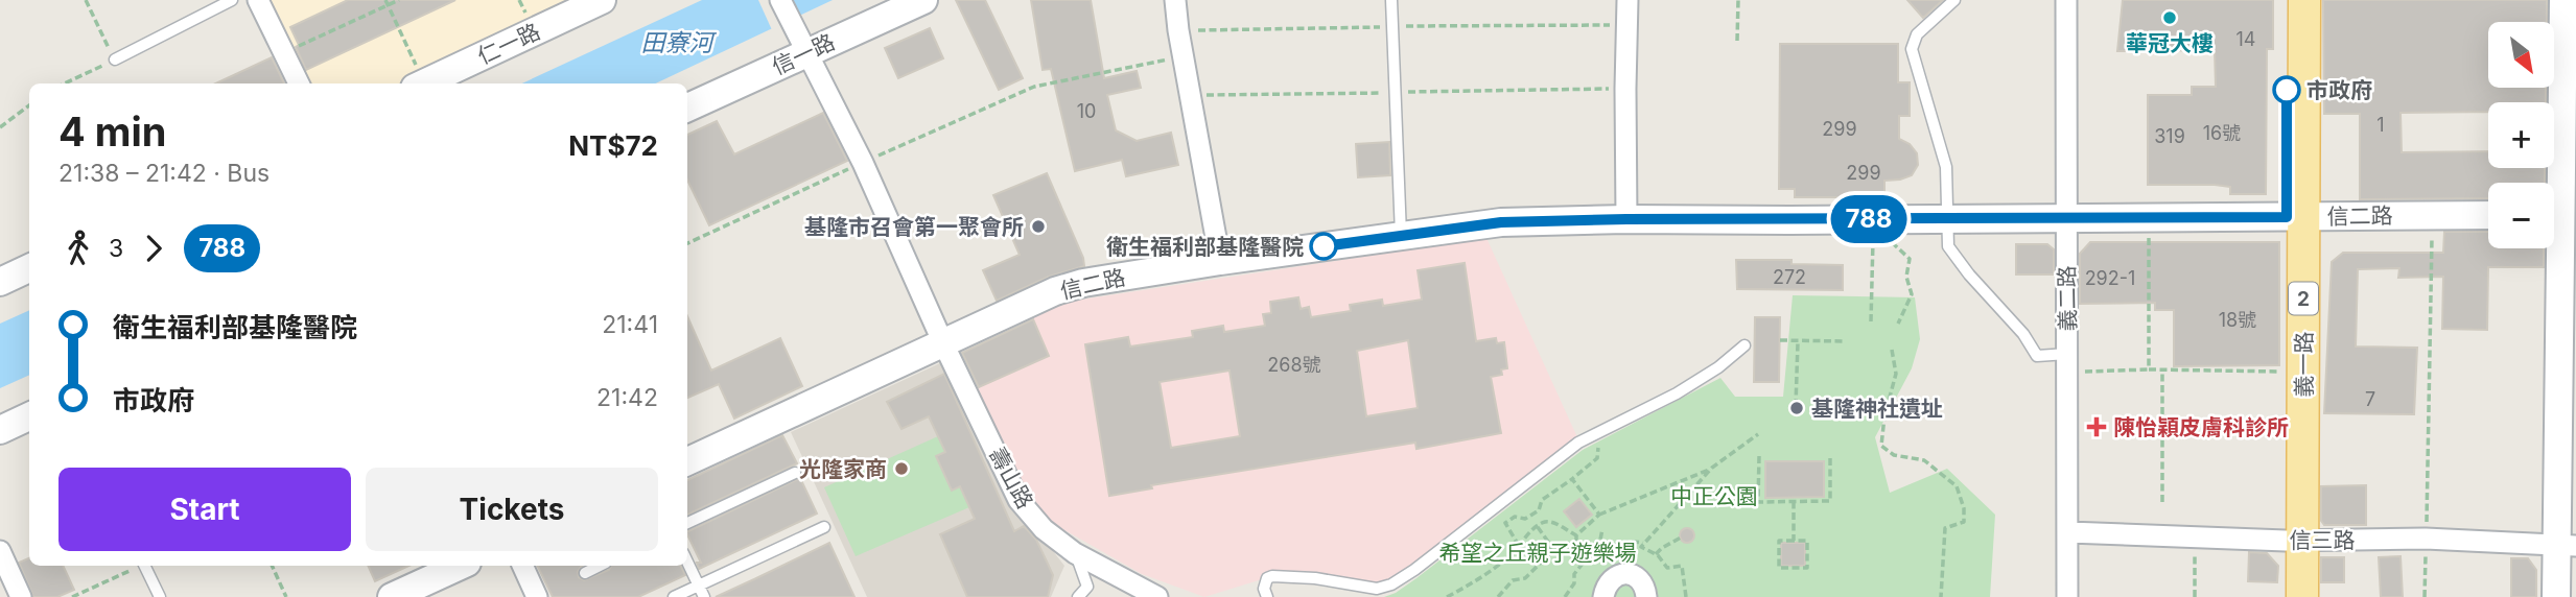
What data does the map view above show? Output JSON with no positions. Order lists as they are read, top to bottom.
{
  "streets": {
    "main road": [
      "仁一路",
      "信一路",
      "信二路",
      "2",
      "義一路"
    ],
    "street": ["義二路", "壽山路", "信三路"]
  },
  "crossings": [
    ["信一路", "壽山路"],
    ["信二路", "義二路"],
    ["信二路", "義一路"],
    ["信二路", "壽山路"],
    ["義二路", "信三路"],
    ["義一路", "信三路"]
  ],
  "water": ["田寮河"],
  "parks": ["中正公園", "希望之丘親子遊樂場"],
  "places": {
    "other": [
      "華冠大樓",
      "市政府",
      "基隆市召會第一聚會所",
      "衛生福利部基隆醫院",
      "基隆神社遺址",
      "光隆家商"
    ],
    "health": ["陳怡穎皮膚科診所"]
  },
  "lines": ["bus line 788"],
  "house_numbers": [
    "14",
    "10",
    "1",
    "299",
    "16號",
    "319",
    "299",
    "272",
    "292-1",
    "18號",
    "268號",
    "7"
  ],
  "north": "bottom right",
  "page": {
    "on_map": "788",
    "map_buttons": ["+", "−"],
    "heading": ["4 min", "21:38 – 21:42 · Bus", "NT$72"],
    "legs": ["3", "788"],
    "list": [
      {
        "name": "衛生福利部基隆醫院",
        "value": "21:41"
      },
      {
        "name": "市政府",
        "value": "21:42"
      }
    ],
    "buttons": ["Start", "Tickets"]
  }
}
